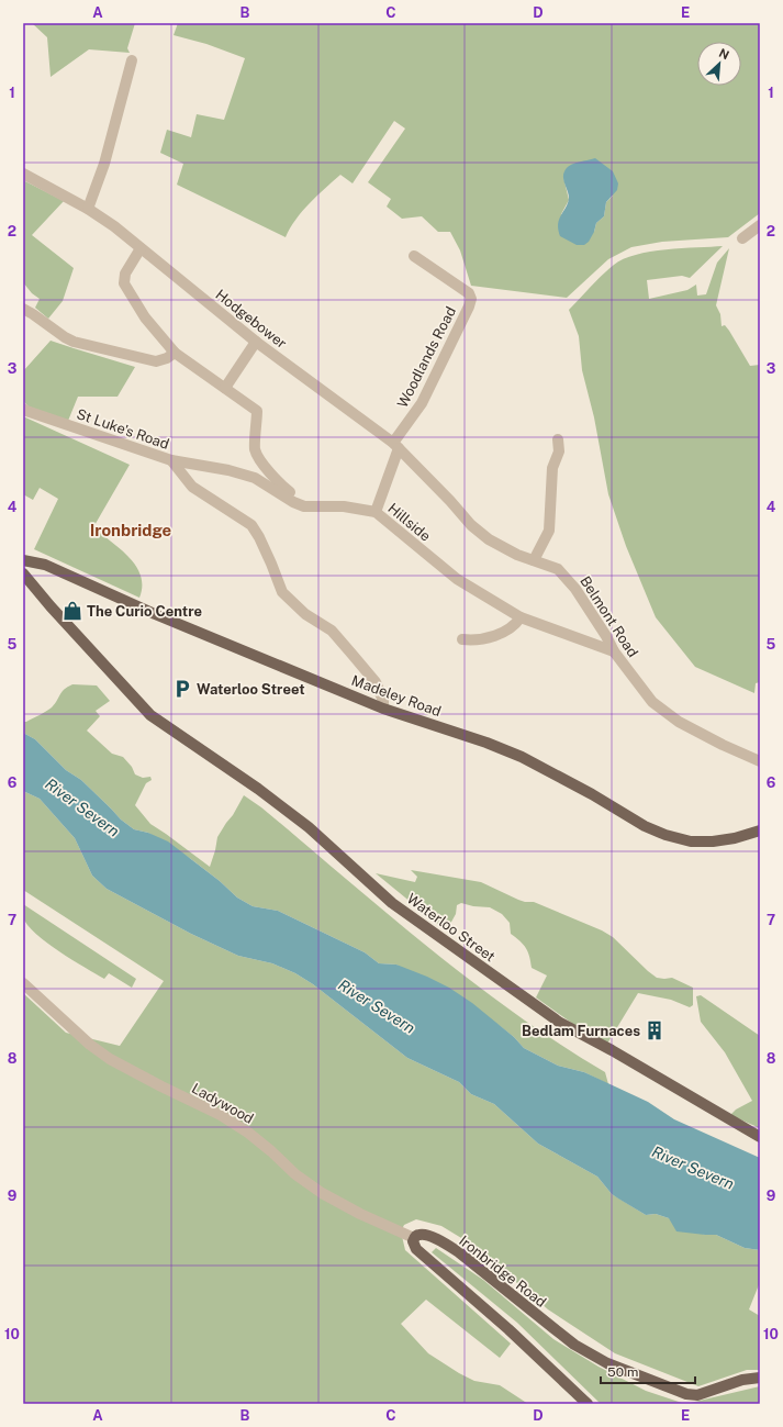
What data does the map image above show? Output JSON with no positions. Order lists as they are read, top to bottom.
{
  "streets": {
    "main road": ["Madeley Road", "Waterloo Street", "Ironbridge Road"],
    "street": [
      "Hodgebower",
      "Woodlands Road",
      "St Luke's Road",
      "Hillside",
      "Belmont Road",
      "Ladywood"
    ]
  },
  "crossings": [
    ["Hodgebower", "Woodlands Road"],
    ["Hodgebower", "Belmont Road"],
    ["Woodlands Road", "Belmont Road"],
    ["St Luke's Road", "Hillside"],
    ["St Luke's Road", "Madeley Road"],
    ["Hillside", "Belmont Road"],
    ["Ladywood", "Ironbridge Road"]
  ],
  "districts": ["Ironbridge"],
  "water": ["River Severn"],
  "places": {
    "shop": ["The Curio Centre"],
    "parking": ["Waterloo Street"],
    "building": ["Bedlam Furnaces"]
  },
  "scale_bar": "50 m",
  "north": "top right",
  "grid": {
    "columns": [
      "A",
      "B",
      "C",
      "D",
      "E"
    ],
    "rows": [
      "1",
      "2",
      "3",
      "4",
      "5",
      "6",
      "7",
      "8",
      "9",
      "10"
    ]
  }
}
